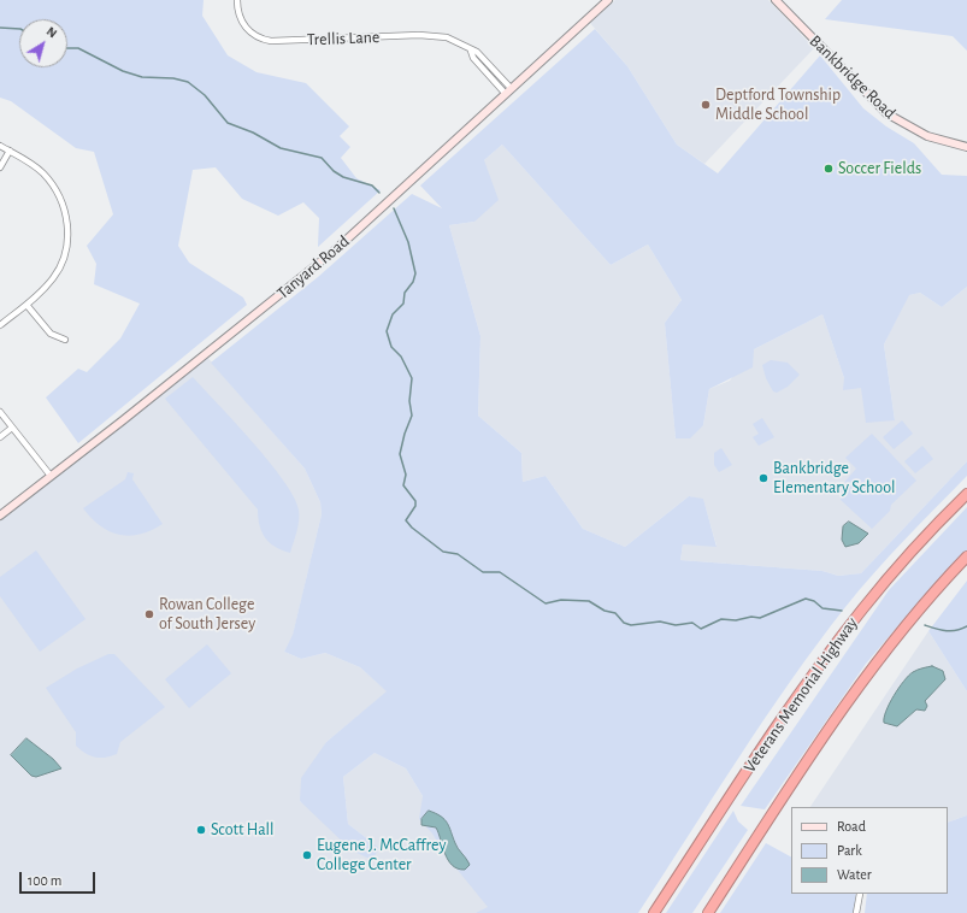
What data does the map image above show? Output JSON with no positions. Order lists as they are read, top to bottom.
{
  "streets": {
    "highway": ["Veterans Memorial Highway"],
    "street": ["Trellis Lane", "Bankbridge Road", "Tanyard Road"]
  },
  "crossings": [
    ["Trellis Lane", "Tanyard Road"]
  ],
  "places": [
    "Deptford Township Middle School",
    "Soccer Fields",
    "Bankbridge Elementary School",
    "Rowan College of South Jersey",
    "Scott Hall",
    "Eugene J. McCaffrey College Center"
  ],
  "legend": ["Road", "Park", "Water"],
  "scale_bar": "100 m",
  "north": "top right"
}
